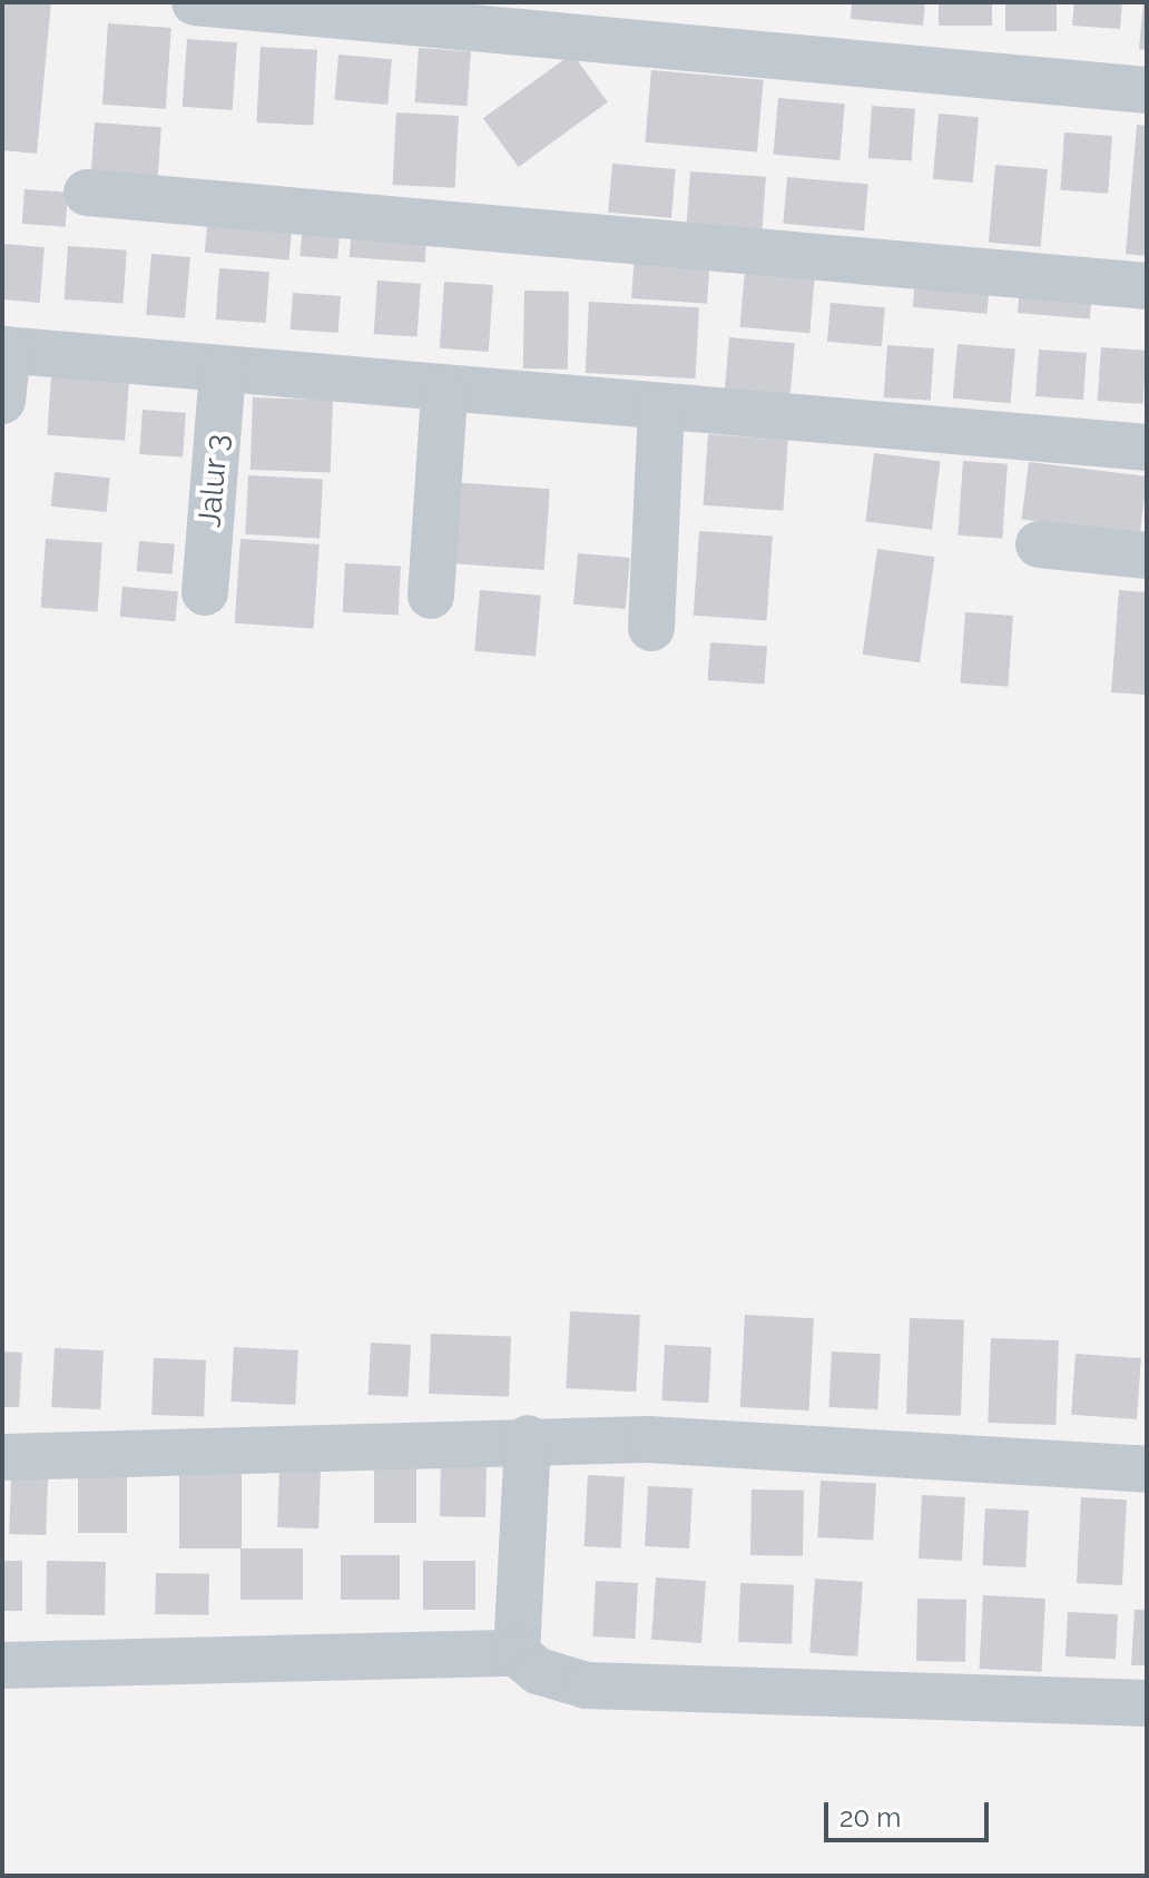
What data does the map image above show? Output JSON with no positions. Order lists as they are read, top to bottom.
{
  "streets": {
    "street": ["Jalur 3"]
  },
  "scale_bar": "20 m"
}
